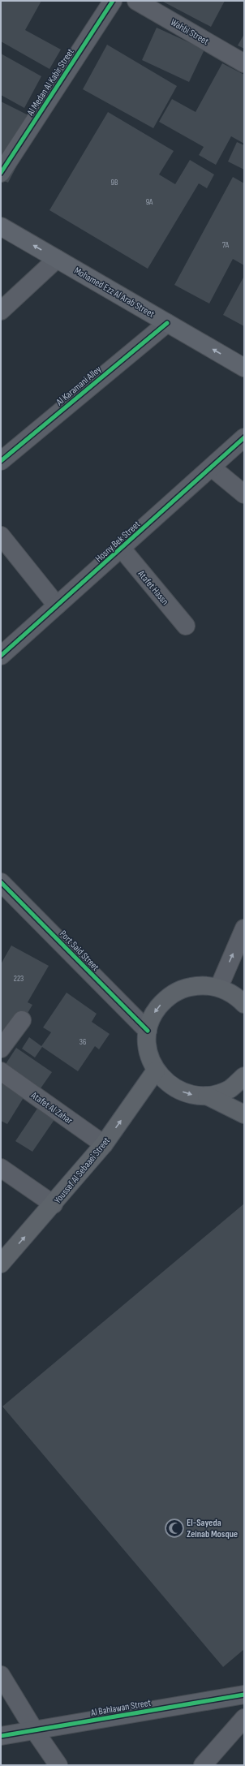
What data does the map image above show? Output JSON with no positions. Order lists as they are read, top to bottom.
{
  "streets": {
    "main road": ["Mohamed Ezz Al Arab Street", "Youssef Al Sebaaei Street"],
    "street": [
      "Wahbi Street",
      "Al Medan Al Kabir Street",
      "Al Karamani Alley",
      "Hosny Bek Street",
      "Atafet Hassn",
      "Port Said Street",
      "Atafet Al Zahar",
      "Al Bahlawan Street"
    ]
  },
  "crossings": [
    ["Mohamed Ezz Al Arab Street", "Al Karamani Alley"],
    ["Hosny Bek Street", "Atafet Hassn"],
    ["Atafet Al Zahar", "Youssef Al Sebaaei Street"]
  ],
  "one_way": ["Mohamed Ezz Al Arab Street", "Youssef Al Sebaaei Street"],
  "places": {
    "mosque": ["El-Sayeda Zeinab Mosque"]
  },
  "house_numbers": [
    "9B",
    "9A",
    "7A",
    "223",
    "36"
  ]
}
